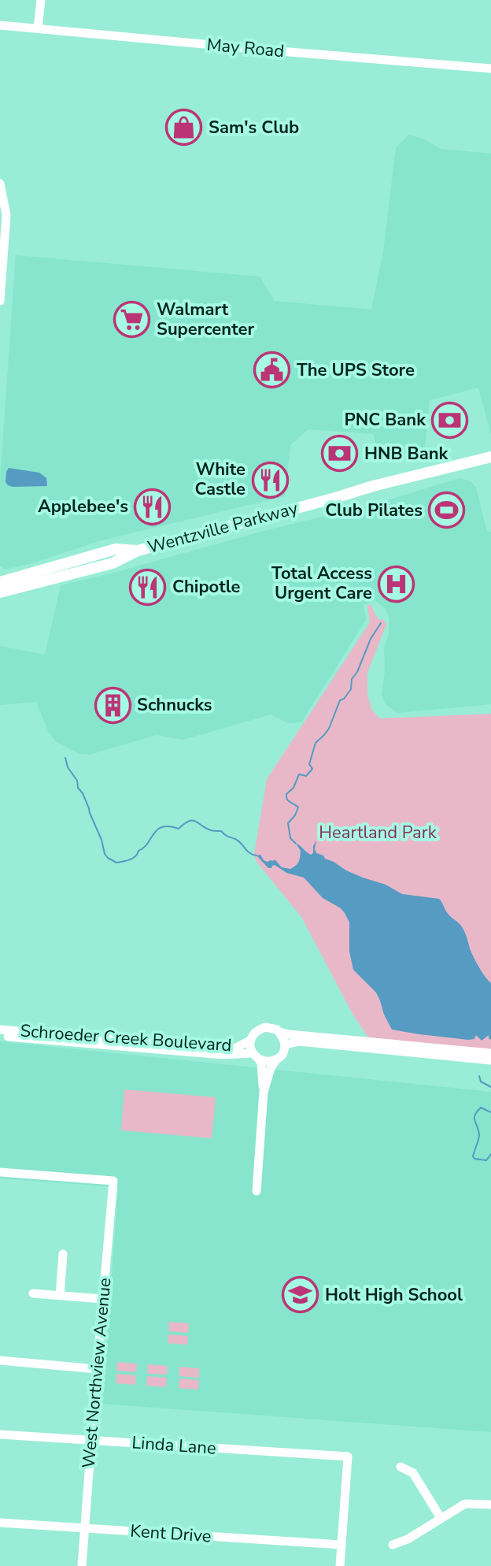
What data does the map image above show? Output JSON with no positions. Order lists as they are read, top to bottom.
{
  "streets": {
    "main road": ["Wentzville Parkway"],
    "street": [
      "May Road",
      "Schroeder Creek Boulevard",
      "West Northview Avenue",
      "Linda Lane",
      "Kent Drive"
    ]
  },
  "crossings": [
    ["West Northview Avenue", "Linda Lane"],
    ["West Northview Avenue", "Kent Drive"],
    ["Linda Lane", "Kent Drive"]
  ],
  "parks": ["Heartland Park"],
  "places": {
    "shop": ["Sam's Club"],
    "supermarket": ["Walmart Supercenter"],
    "public building": ["The UPS Store"],
    "bank": ["PNC Bank", "HNB Bank"],
    "restaurant": ["White Castle", "Applebee's", "Chipotle"],
    "sports": ["Club Pilates"],
    "hospital": ["Total Access Urgent Care"],
    "building": ["Schnucks"],
    "school or university": ["Holt High School"]
  }
}
